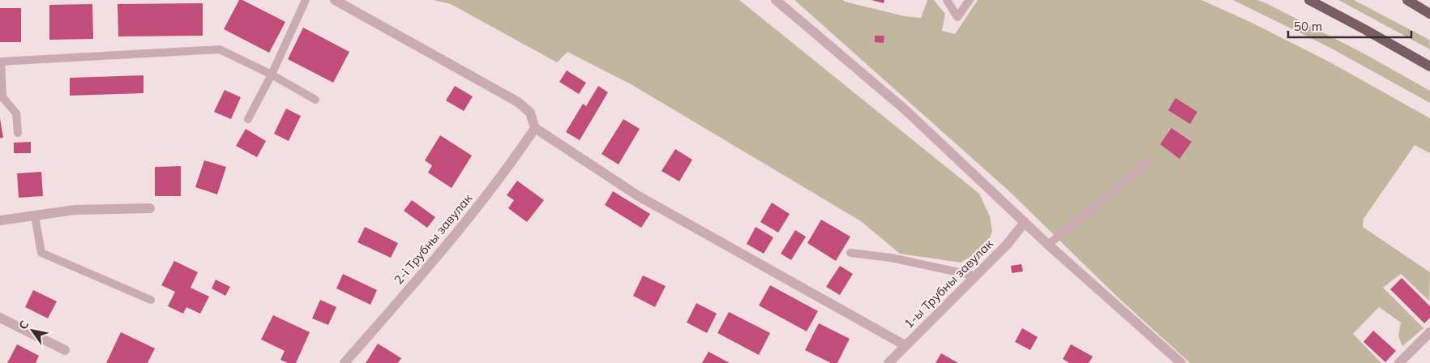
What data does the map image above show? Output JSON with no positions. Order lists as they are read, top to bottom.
{
  "streets": {
    "street": ["2-і Трубны завулак", "1-ы Трубны завулак"]
  },
  "scale_bar": "50 m",
  "north": "top left"
}
